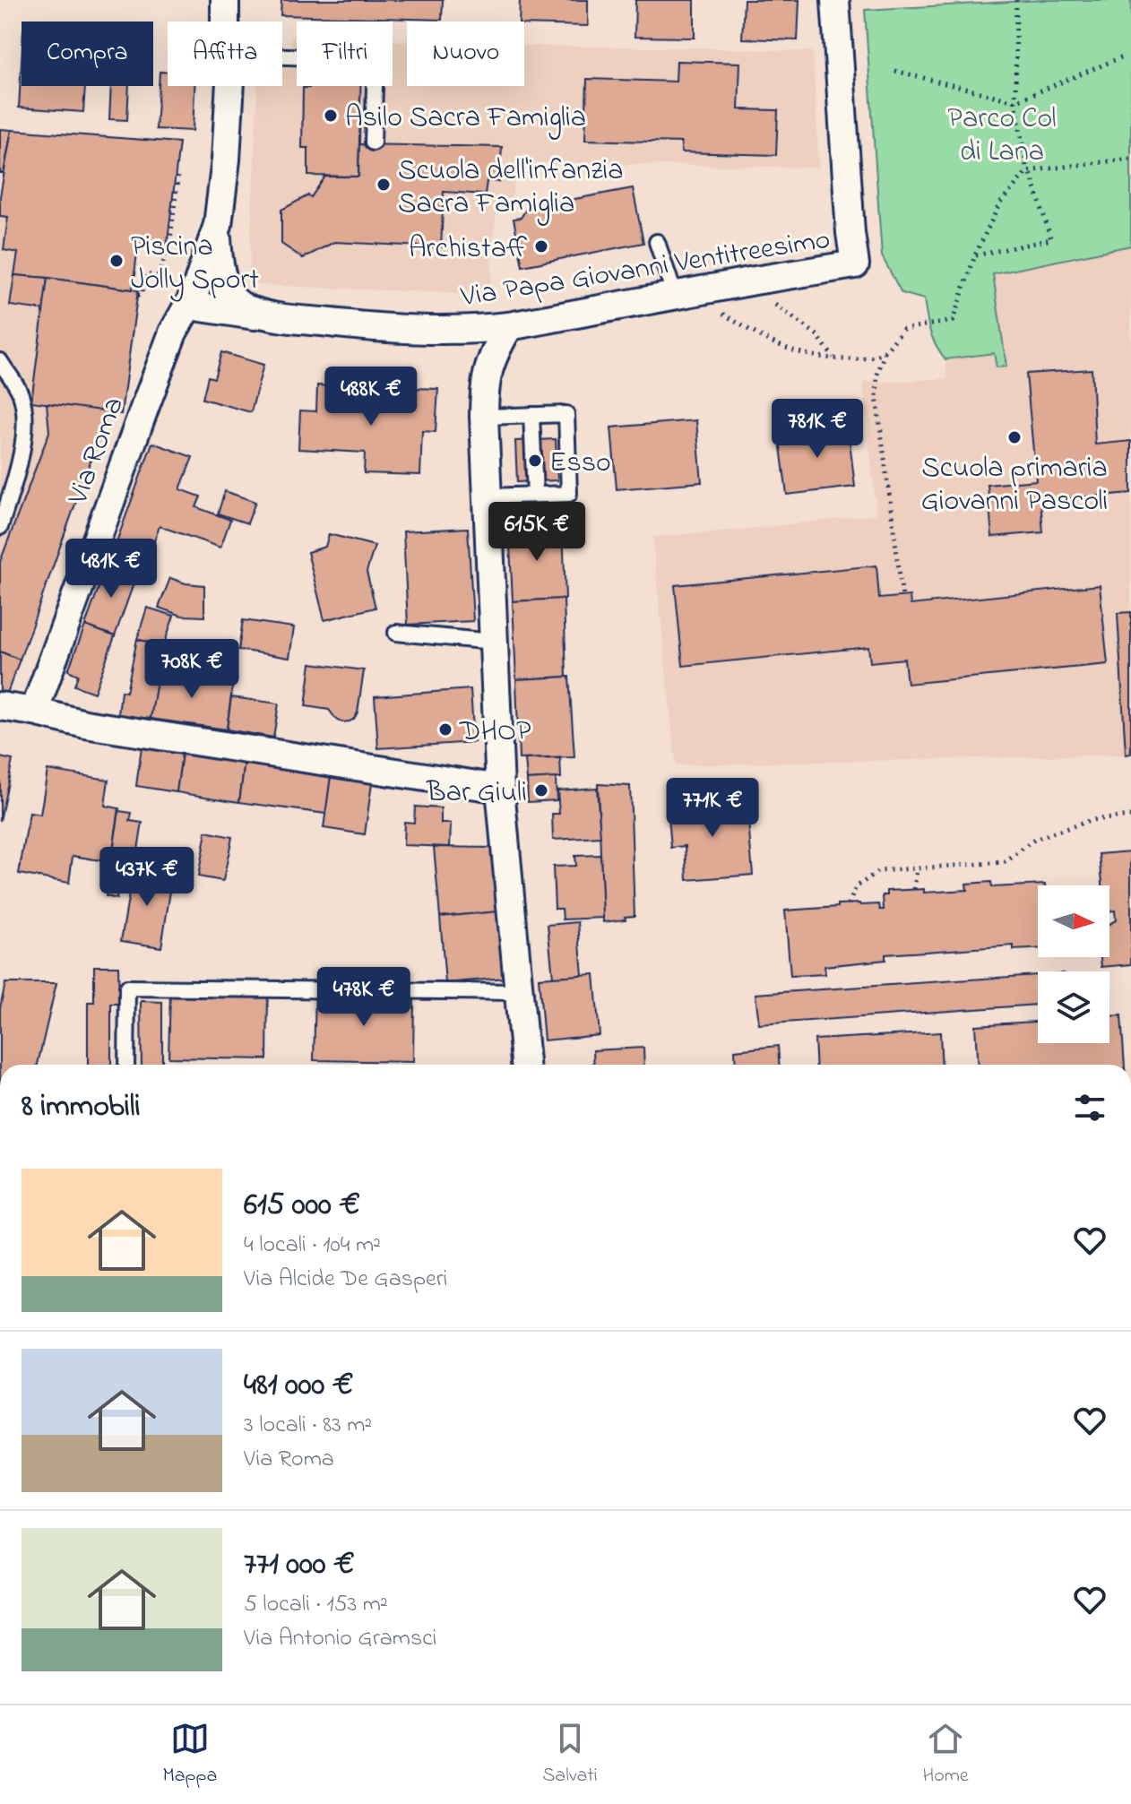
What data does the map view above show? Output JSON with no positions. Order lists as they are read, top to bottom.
{
  "streets": {
    "street": ["Via Papa Giovanni Ventitreesimo", "Via Roma"]
  },
  "crossings": [
    ["Via Papa Giovanni Ventitreesimo", "Via Roma"]
  ],
  "parks": ["Parco Col di Lana"],
  "places": [
    "Asilo Sacra Famiglia",
    "Scuola dell'infanzia Sacra Famiglia",
    "Archistaff",
    "Piscina Jolly Sport",
    "Scuola primaria Giovanni Pascoli",
    "Esso",
    "DHOP",
    "Bar Giuli"
  ],
  "north": "right",
  "page": {
    "chip": [
      "Compra",
      "Affitta",
      "Filtri",
      "Nuovo"
    ],
    "price": [
      "488K €",
      "781K €",
      "615K €",
      "481K €",
      "708K €",
      "771K €",
      "437K €",
      "478K €"
    ],
    "heading": "8 immobili",
    "list": [
      {
        "name": "615 000 €",
        "note": "4 locali · 104 m² · Via Alcide De Gasperi"
      },
      {
        "name": "481 000 €",
        "note": "3 locali · 83 m² · Via Roma"
      },
      {
        "name": "771 000 €",
        "note": "5 locali · 153 m² · Via Antonio Gramsci"
      }
    ],
    "tabs": ["Mappa", "Salvati", "Home"]
  }
}
